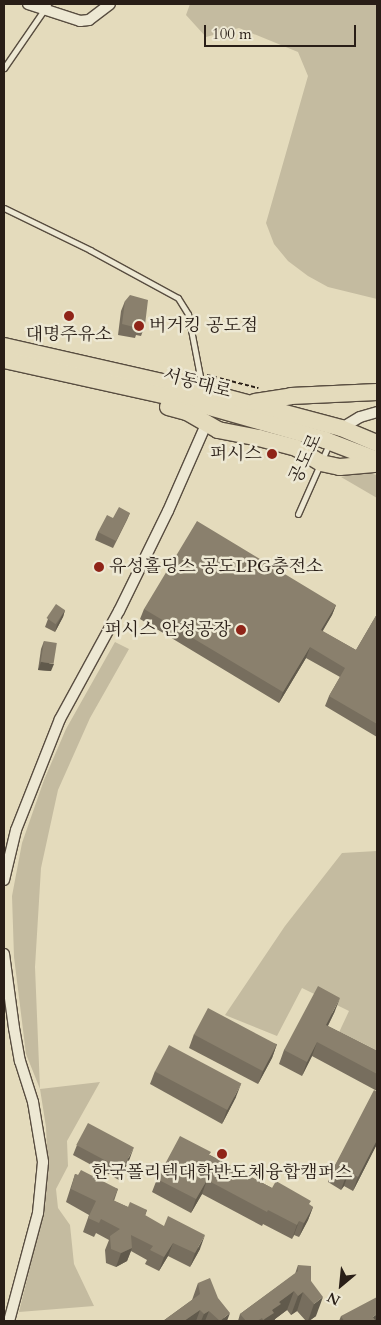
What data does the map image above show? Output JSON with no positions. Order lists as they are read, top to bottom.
{
  "streets": {
    "main road": ["서동대로"],
    "street": ["공도로"]
  },
  "crossings": [
    ["서동대로", "공도로"]
  ],
  "places": [
    "대명주유소",
    "버거킹 공도점",
    "퍼시스",
    "유성홀딩스 공도LPG충전소",
    "퍼시스 안성공장",
    "한국폴리텍대학반도체융합캠퍼스"
  ],
  "scale_bar": "100 m",
  "north": "bottom left"
}
